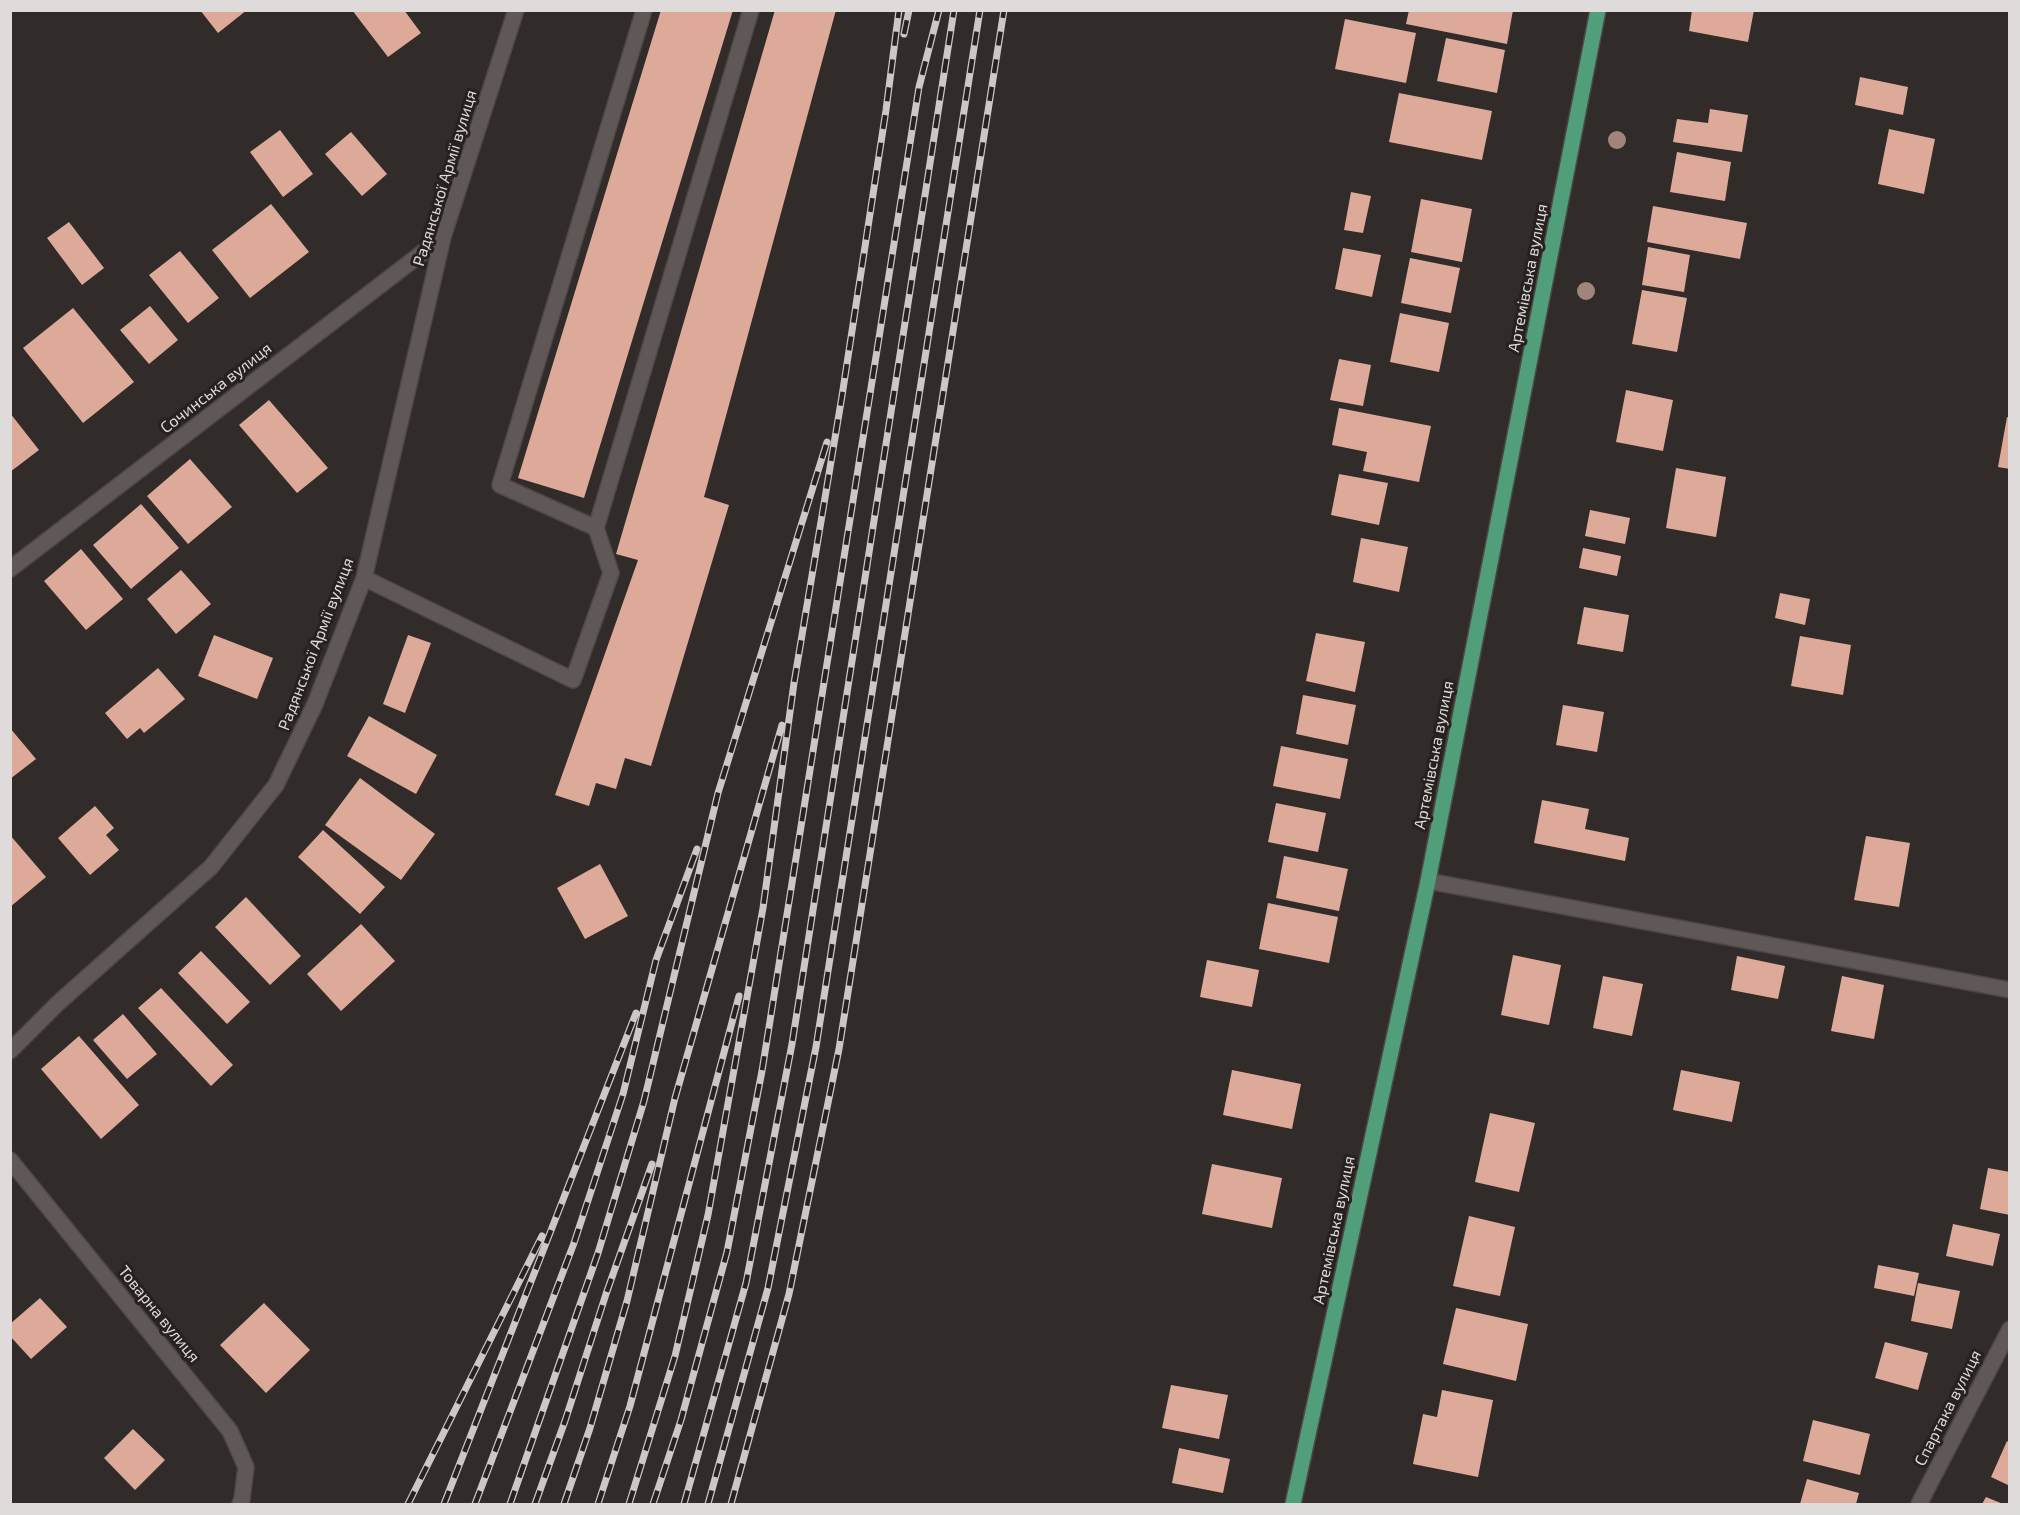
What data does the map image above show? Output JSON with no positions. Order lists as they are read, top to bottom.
{
  "streets": {
    "main road": ["Артемівська вулиця"],
    "street": [
      "Радянської Армії вулиця",
      "Сочинська вулиця",
      "Товарна вулиця",
      "Спартака вулиця"
    ]
  },
  "crossings": [
    ["Радянської Армії вулиця", "Сочинська вулиця"]
  ]
}
